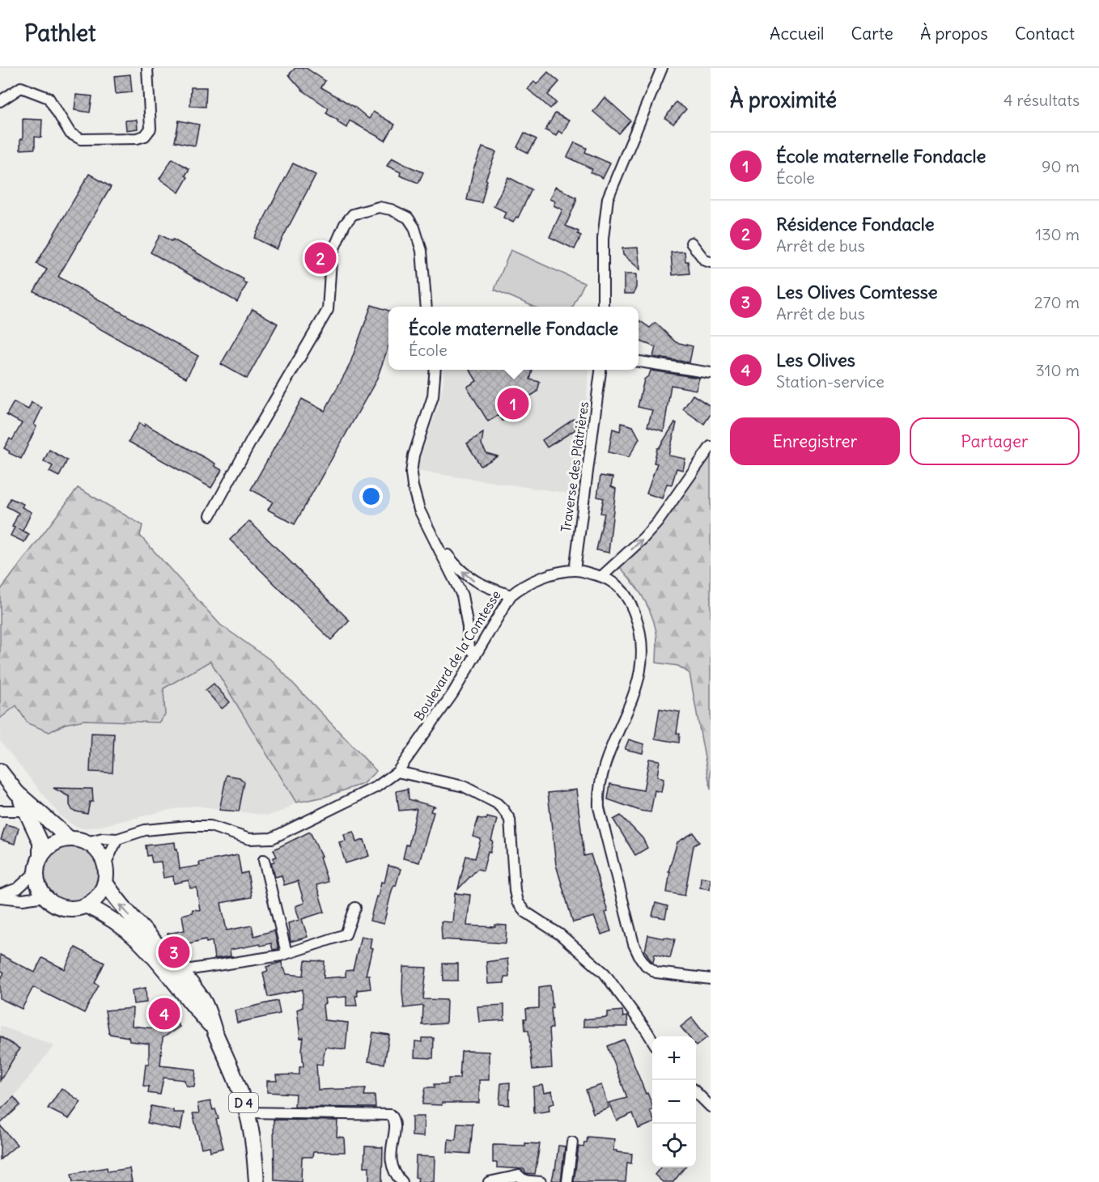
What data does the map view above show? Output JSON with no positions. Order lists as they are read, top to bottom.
{
  "streets": {
    "main road": ["D 4"],
    "street": ["Traverse des Plâtrières", "Boulevard de la Comtesse"]
  },
  "crossings": [
    ["Traverse des Plâtrières", "Boulevard de la Comtesse"],
    ["Boulevard de la Comtesse", "D 4"]
  ],
  "page": {
    "header": "Pathlet",
    "nav": [
      "Accueil",
      "Carte",
      "À propos",
      "Contact"
    ],
    "heading": ["À proximité", "4 résultats"],
    "list": [
      {
        "mark": "1",
        "name": "École maternelle Fondacle",
        "note": "École",
        "value": "90 m"
      },
      {
        "mark": "2",
        "name": "Résidence Fondacle",
        "note": "Arrêt de bus",
        "value": "130 m"
      },
      {
        "mark": "3",
        "name": "Les Olives Comtesse",
        "note": "Arrêt de bus",
        "value": "270 m"
      },
      {
        "mark": "4",
        "name": "Les Olives",
        "note": "Station-service",
        "value": "310 m"
      }
    ],
    "pins": [
      "2",
      "1",
      "3",
      "4"
    ],
    "popup": ["École maternelle Fondacle", "École"],
    "buttons": ["Enregistrer", "Partager"],
    "map_buttons": ["+", "−"]
  }
}
